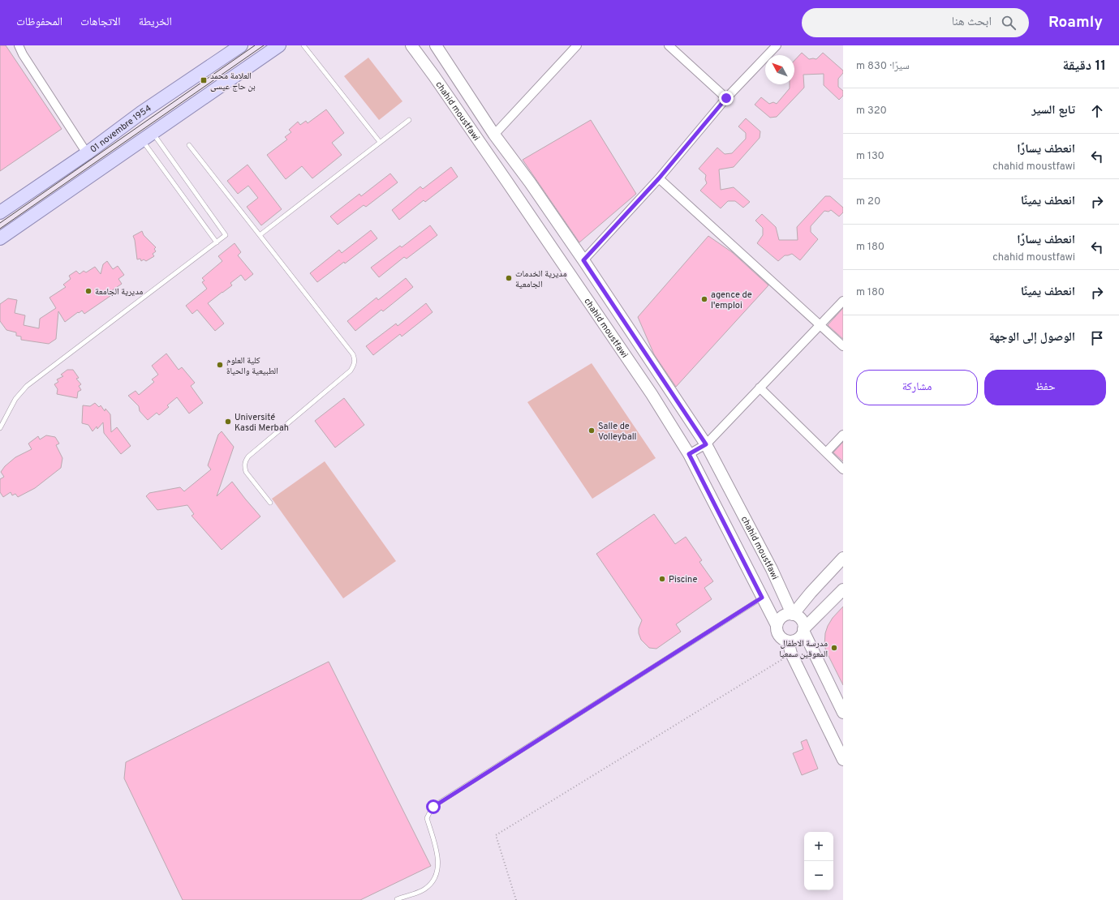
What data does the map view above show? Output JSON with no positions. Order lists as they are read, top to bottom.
{
  "streets": {
    "main road": ["chahid moustfawi", "01 novembre 1954"]
  },
  "places": {
    "transit": ["العلامة محمد بن حاج عيسى"],
    "other": [
      "مديرية الخدمات الجامعية",
      "مديرية الجامعة",
      "agence de l'emploi",
      "كلية العلوم الطبيعية والحياة",
      "Université Kasdi Merbah",
      "Salle de Volleyball",
      "Piscine",
      "مدرسة الاطفال المعوقين سمعيا"
    ]
  },
  "north": "top left",
  "page": {
    "header": "Roamly",
    "search": "ابحث هنا",
    "nav": ["الخريطة", "الاتجاهات", "المحفوظات"],
    "heading": ["11 دقيقة", "سيرًا · 830 m"],
    "list": [
      ["تابع السير", "320 m"],
      ["انعطف يسارًا", "chahid moustfawi", "130 m"],
      ["انعطف يمينًا", "20 m"],
      ["انعطف يسارًا", "chahid moustfawi", "180 m"],
      ["انعطف يمينًا", "180 m"],
      "الوصول إلى الوجهة"
    ],
    "buttons": ["حفظ", "مشاركة"],
    "map_buttons": ["+", "−"]
  }
}
